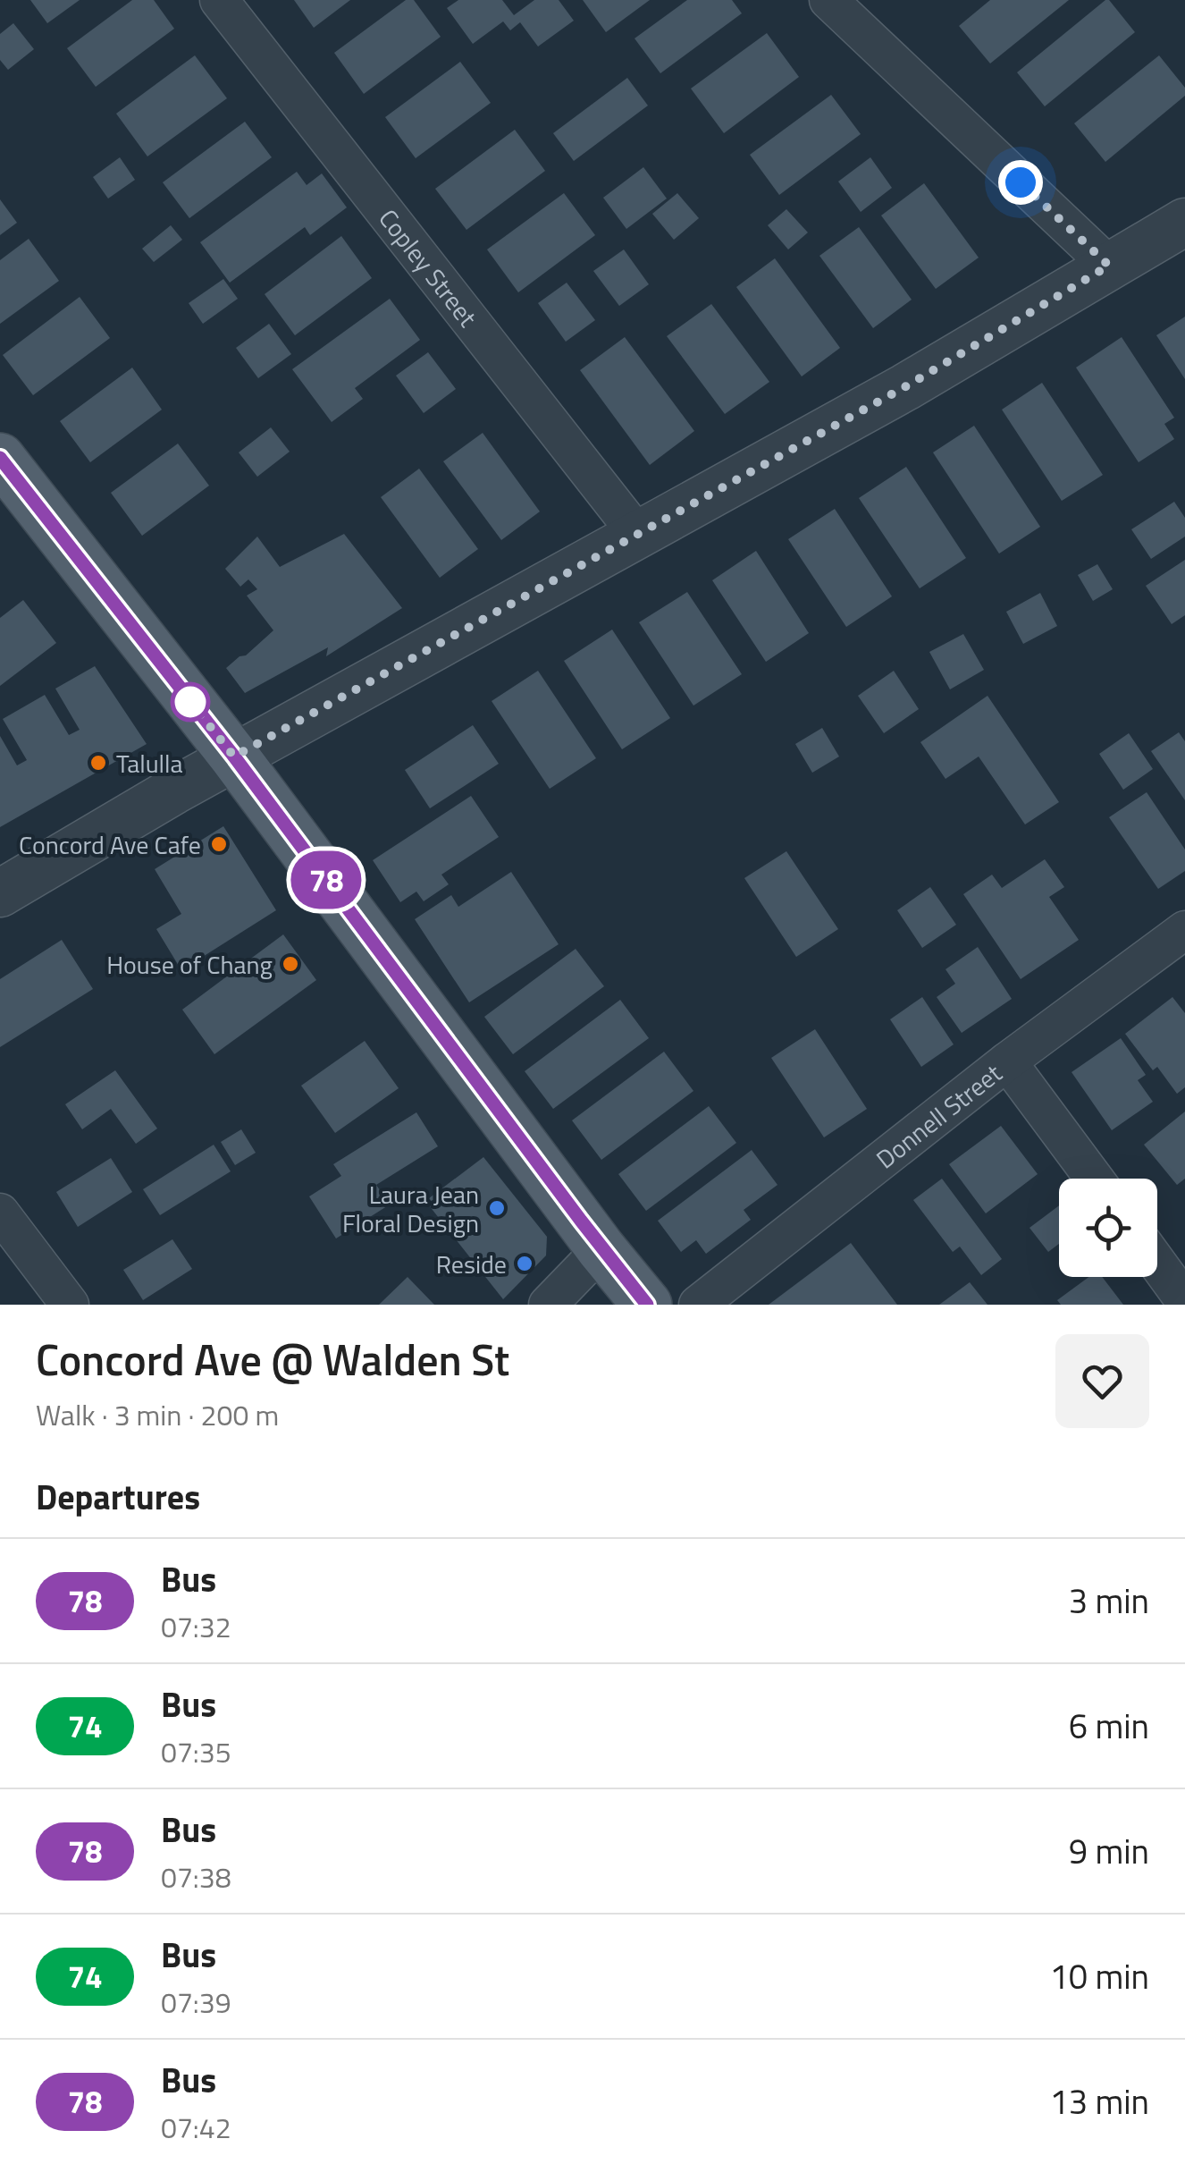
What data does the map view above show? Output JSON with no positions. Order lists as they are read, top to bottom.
{
  "streets": {
    "street": ["Copley Street", "Donnell Street"]
  },
  "places": [
    "Talulla",
    "Concord Ave Cafe",
    "House of Chang",
    "Laura Jean Floral Design",
    "Reside"
  ],
  "lines": ["bus line 78"],
  "page": {
    "on_map": "78",
    "heading": [
      ["Concord Ave @ Walden St", "Walk · 3 min · 200 m"],
      "Departures"
    ],
    "list": [
      {
        "mark": "78",
        "name": "Bus",
        "note": "07:32",
        "value": "3 min"
      },
      {
        "mark": "74",
        "name": "Bus",
        "note": "07:35",
        "value": "6 min"
      },
      {
        "mark": "78",
        "name": "Bus",
        "note": "07:38",
        "value": "9 min"
      },
      {
        "mark": "74",
        "name": "Bus",
        "note": "07:39",
        "value": "10 min"
      },
      {
        "mark": "78",
        "name": "Bus",
        "note": "07:42",
        "value": "13 min"
      }
    ]
  }
}
